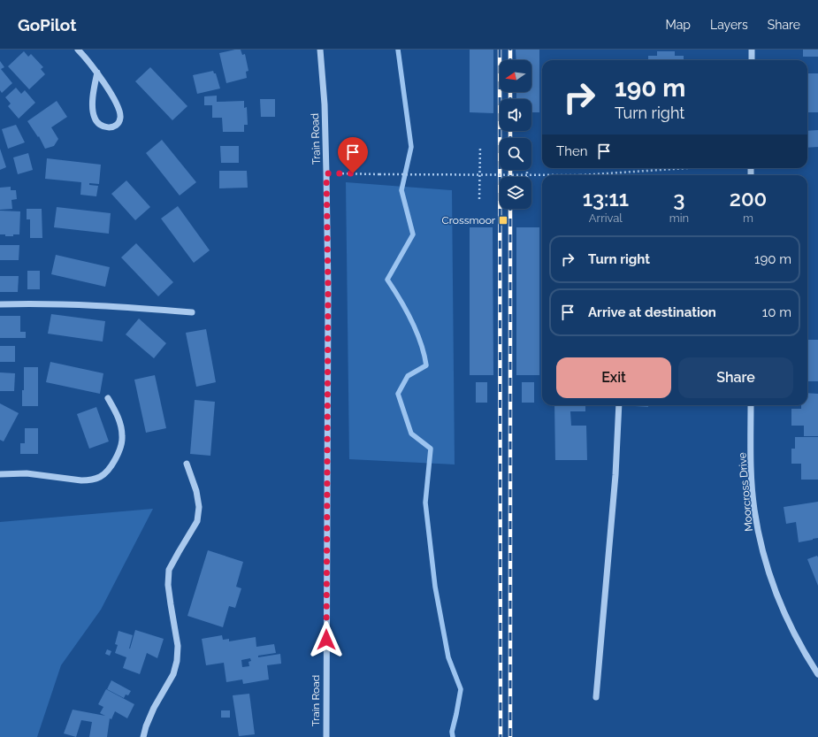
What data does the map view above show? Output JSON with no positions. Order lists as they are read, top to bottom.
{
  "streets": {
    "street": ["Train Road", "Moorcross Drive"]
  },
  "places": {
    "transit": ["Crossmoor"]
  },
  "north": "left",
  "page": {
    "header": "GoPilot",
    "nav": ["Map", "Layers", "Share"],
    "turn": ["190 m", "Turn right"],
    "then": "Then",
    "eta": [
      "13:11",
      "Arrival",
      "3",
      "min",
      "200",
      "m"
    ],
    "list": [
      {
        "name": "Turn right",
        "value": "190 m"
      },
      {
        "name": "Arrive at destination",
        "value": "10 m"
      }
    ],
    "buttons": ["Exit", "Share"]
  }
}
